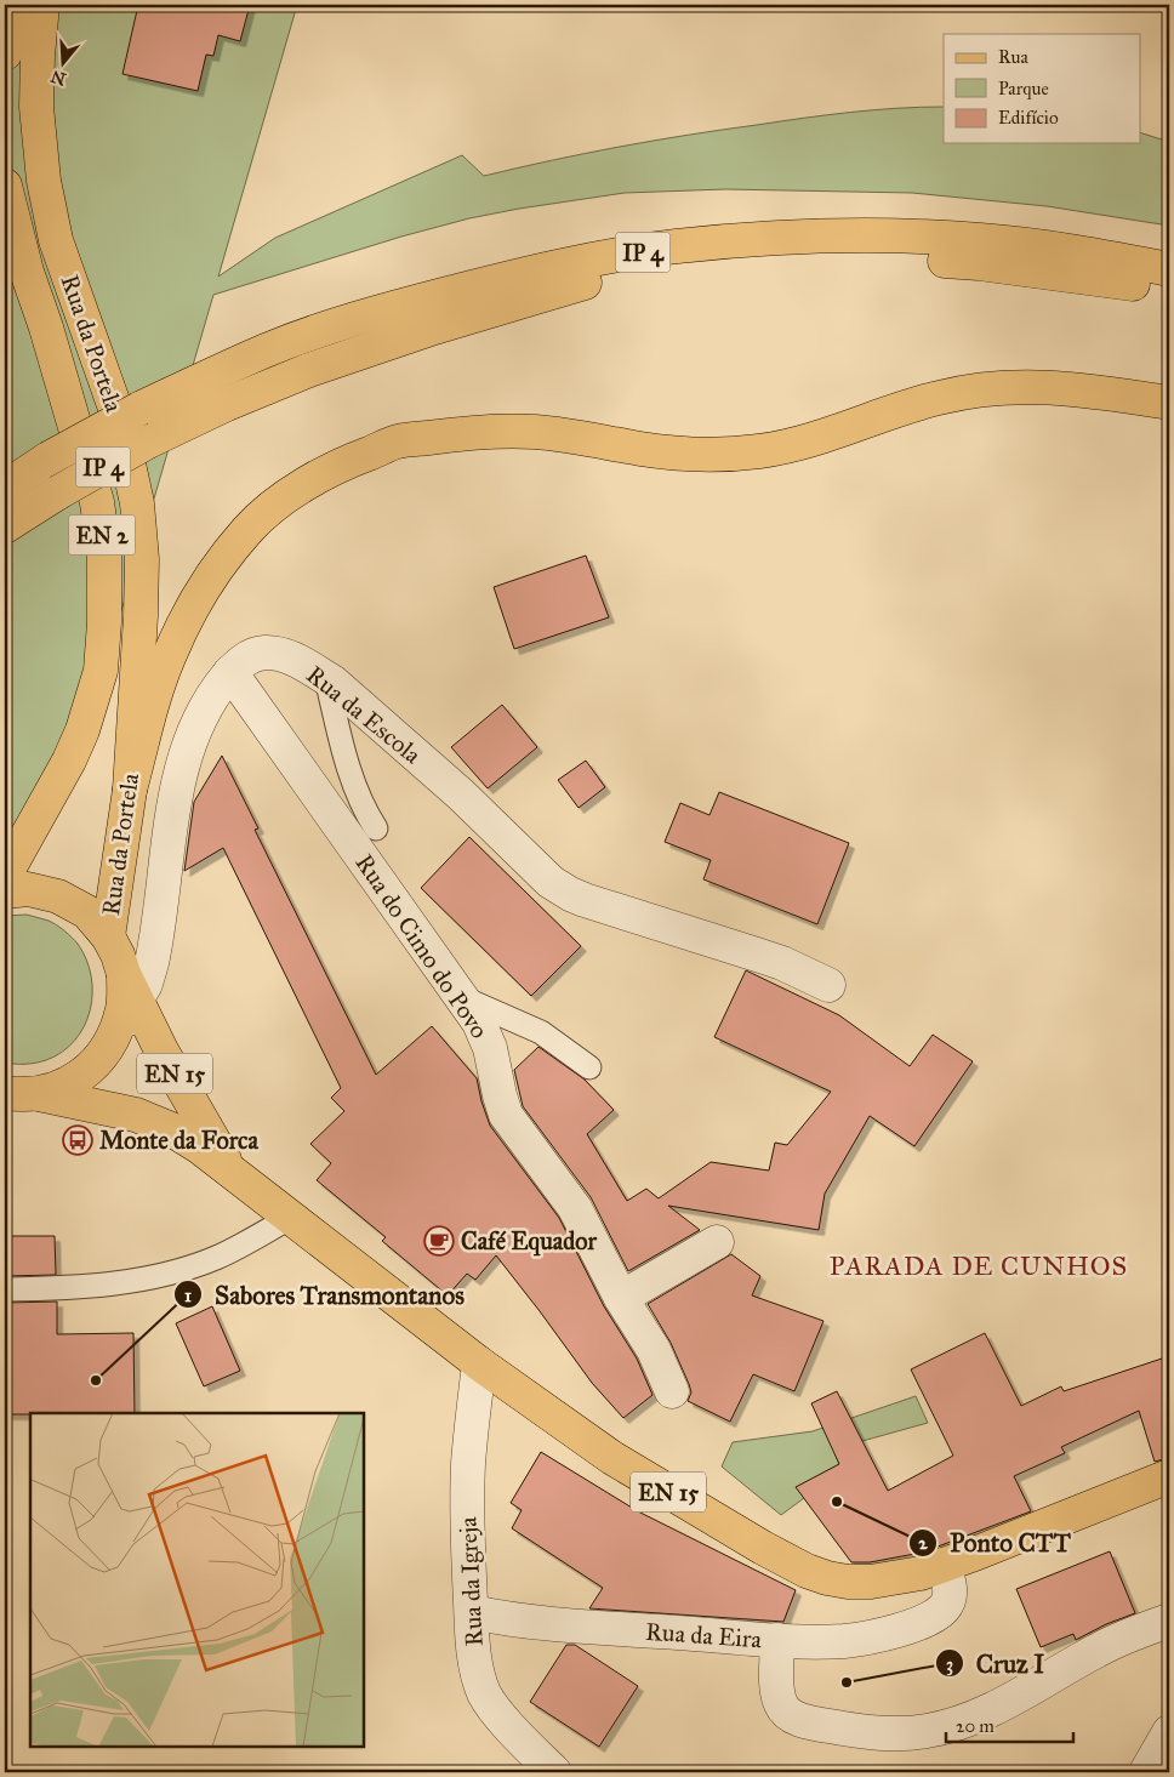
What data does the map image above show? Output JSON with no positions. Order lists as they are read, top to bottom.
{
  "streets": {
    "main road": [
      "IP 4",
      "Rua da Portela",
      "EN 2",
      "EN 15"
    ],
    "street": [
      "Rua da Escola",
      "Rua do Cimo do Povo",
      "Rua da Igreja",
      "Rua da Eira"
    ]
  },
  "crossings": [
    ["Rua da Escola", "Rua do Cimo do Povo"],
    ["Rua da Escola", "EN 15"],
    ["EN 15", "Rua da Igreja"],
    ["Rua da Igreja", "Rua da Eira"]
  ],
  "districts": ["PARADA DE CUNHOS"],
  "places": {
    "bus stop": ["Monte da Forca"],
    "cafe": ["Café Equador"],
    "other": ["Sabores Transmontanos", "Ponto CTT", "Cruz I"]
  },
  "legend": ["Rua", "Parque", "Edifício"],
  "scale_bar": "20 m",
  "north": "bottom"
}
